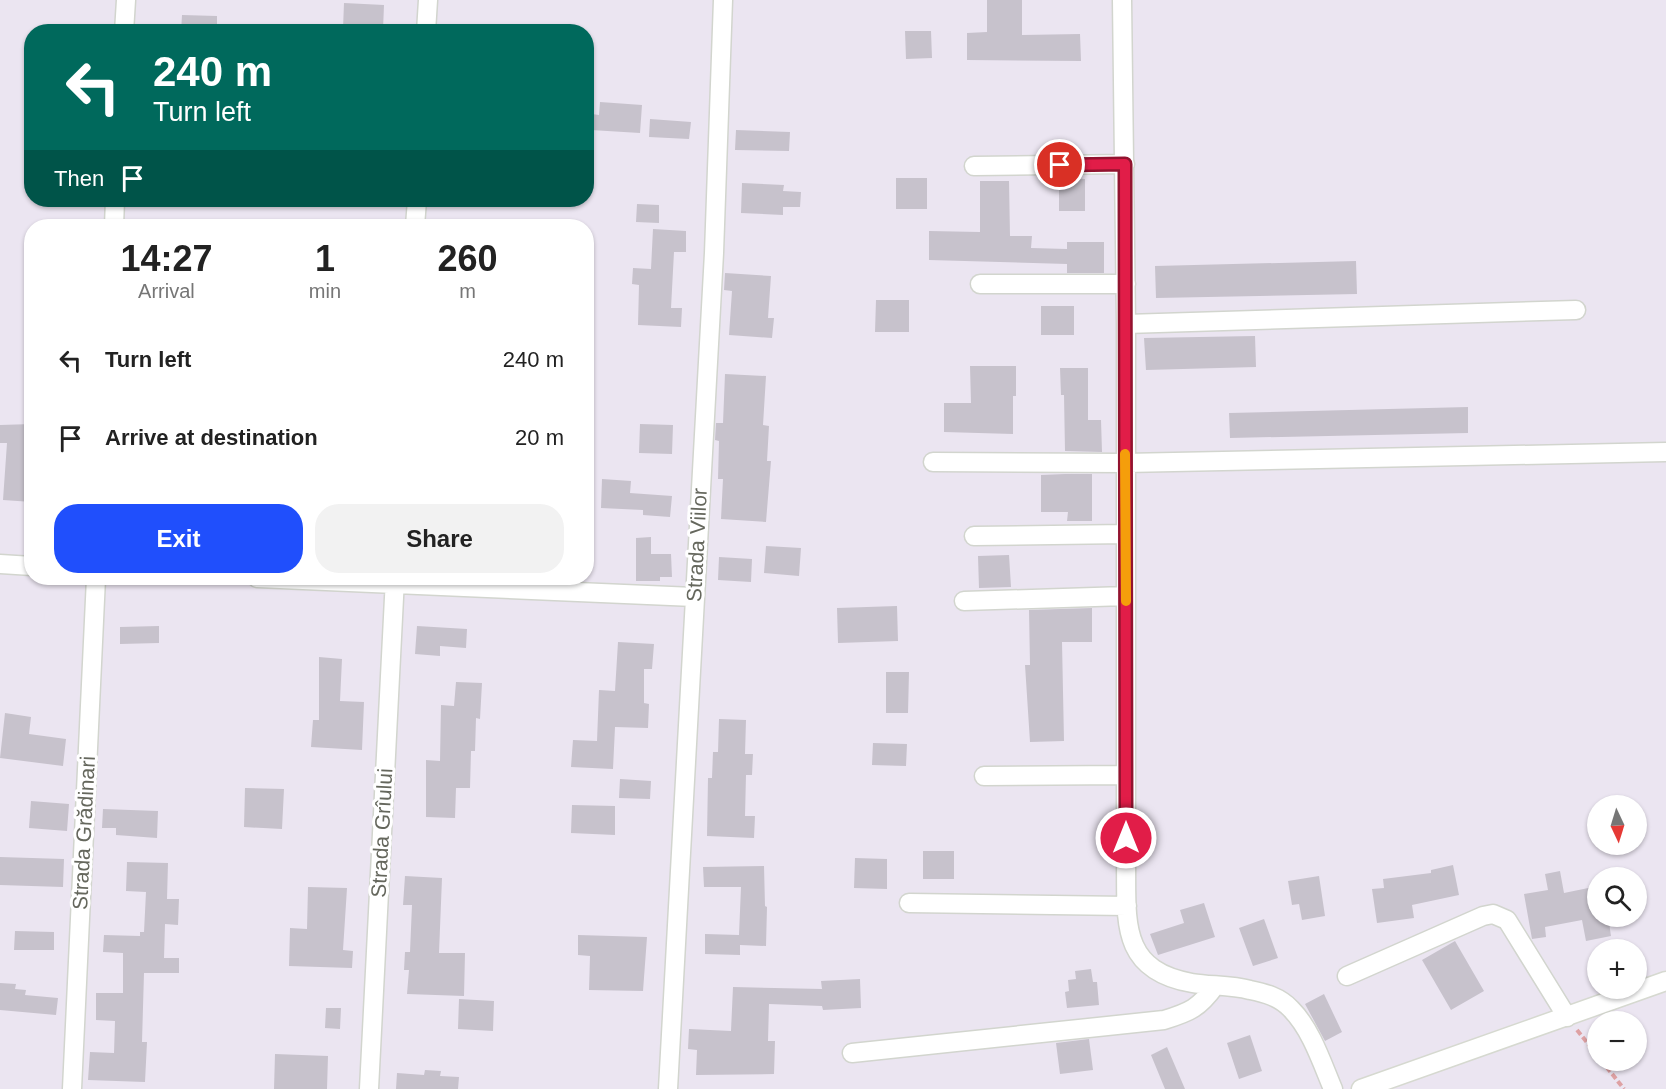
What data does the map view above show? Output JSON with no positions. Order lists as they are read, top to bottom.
{
  "streets": {
    "street": ["Strada Viilor", "Strada Grădinari", "Strada Grîului"]
  },
  "north": "bottom",
  "page": {
    "turn": ["240 m", "Turn left"],
    "then": "Then",
    "eta": [
      "14:27",
      "Arrival",
      "1",
      "min",
      "260",
      "m"
    ],
    "list": [
      {
        "name": "Turn left",
        "value": "240 m"
      },
      {
        "name": "Arrive at destination",
        "value": "20 m"
      }
    ],
    "buttons": ["Exit", "Share"],
    "map_buttons": ["+", "−"]
  }
}
